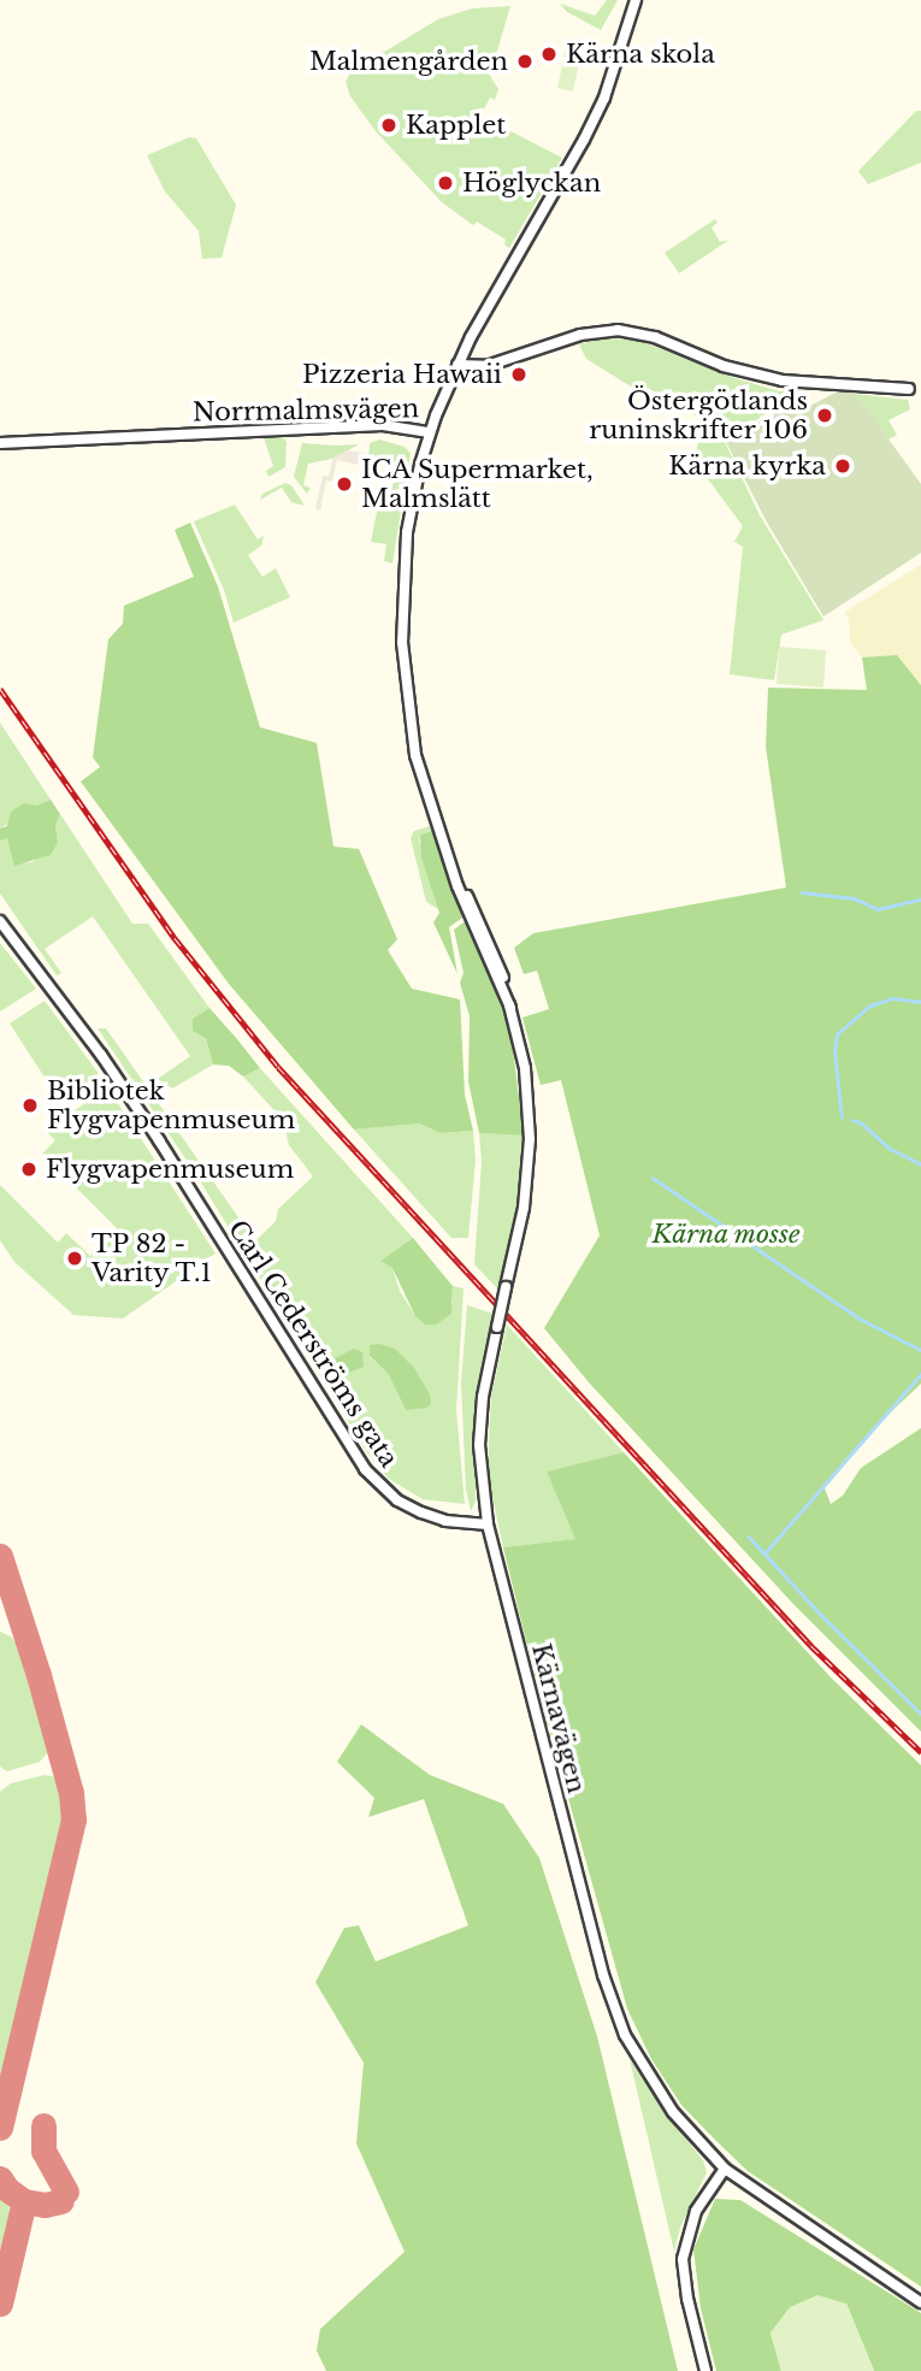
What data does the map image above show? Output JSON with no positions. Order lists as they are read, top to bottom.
{
  "streets": {
    "street": ["Norrmalmsvägen", "Carl Cederströms gata", "Kärnavägen"]
  },
  "crossings": [
    ["Norrmalmsvägen", "Kärnavägen"],
    ["Carl Cederströms gata", "Kärnavägen"]
  ],
  "parks": ["Kärna mosse"],
  "places": [
    "Kärna skola",
    "Malmengården",
    "Kapplet",
    "Höglyckan",
    "Pizzeria Hawaii",
    "Östergötlands runinskrifter 106",
    "Kärna kyrka",
    "ICA Supermarket, Malmslätt",
    "Bibliotek Flygvapenmuseum",
    "Flygvapenmuseum",
    "TP 82 - Varity T.1"
  ]
}
